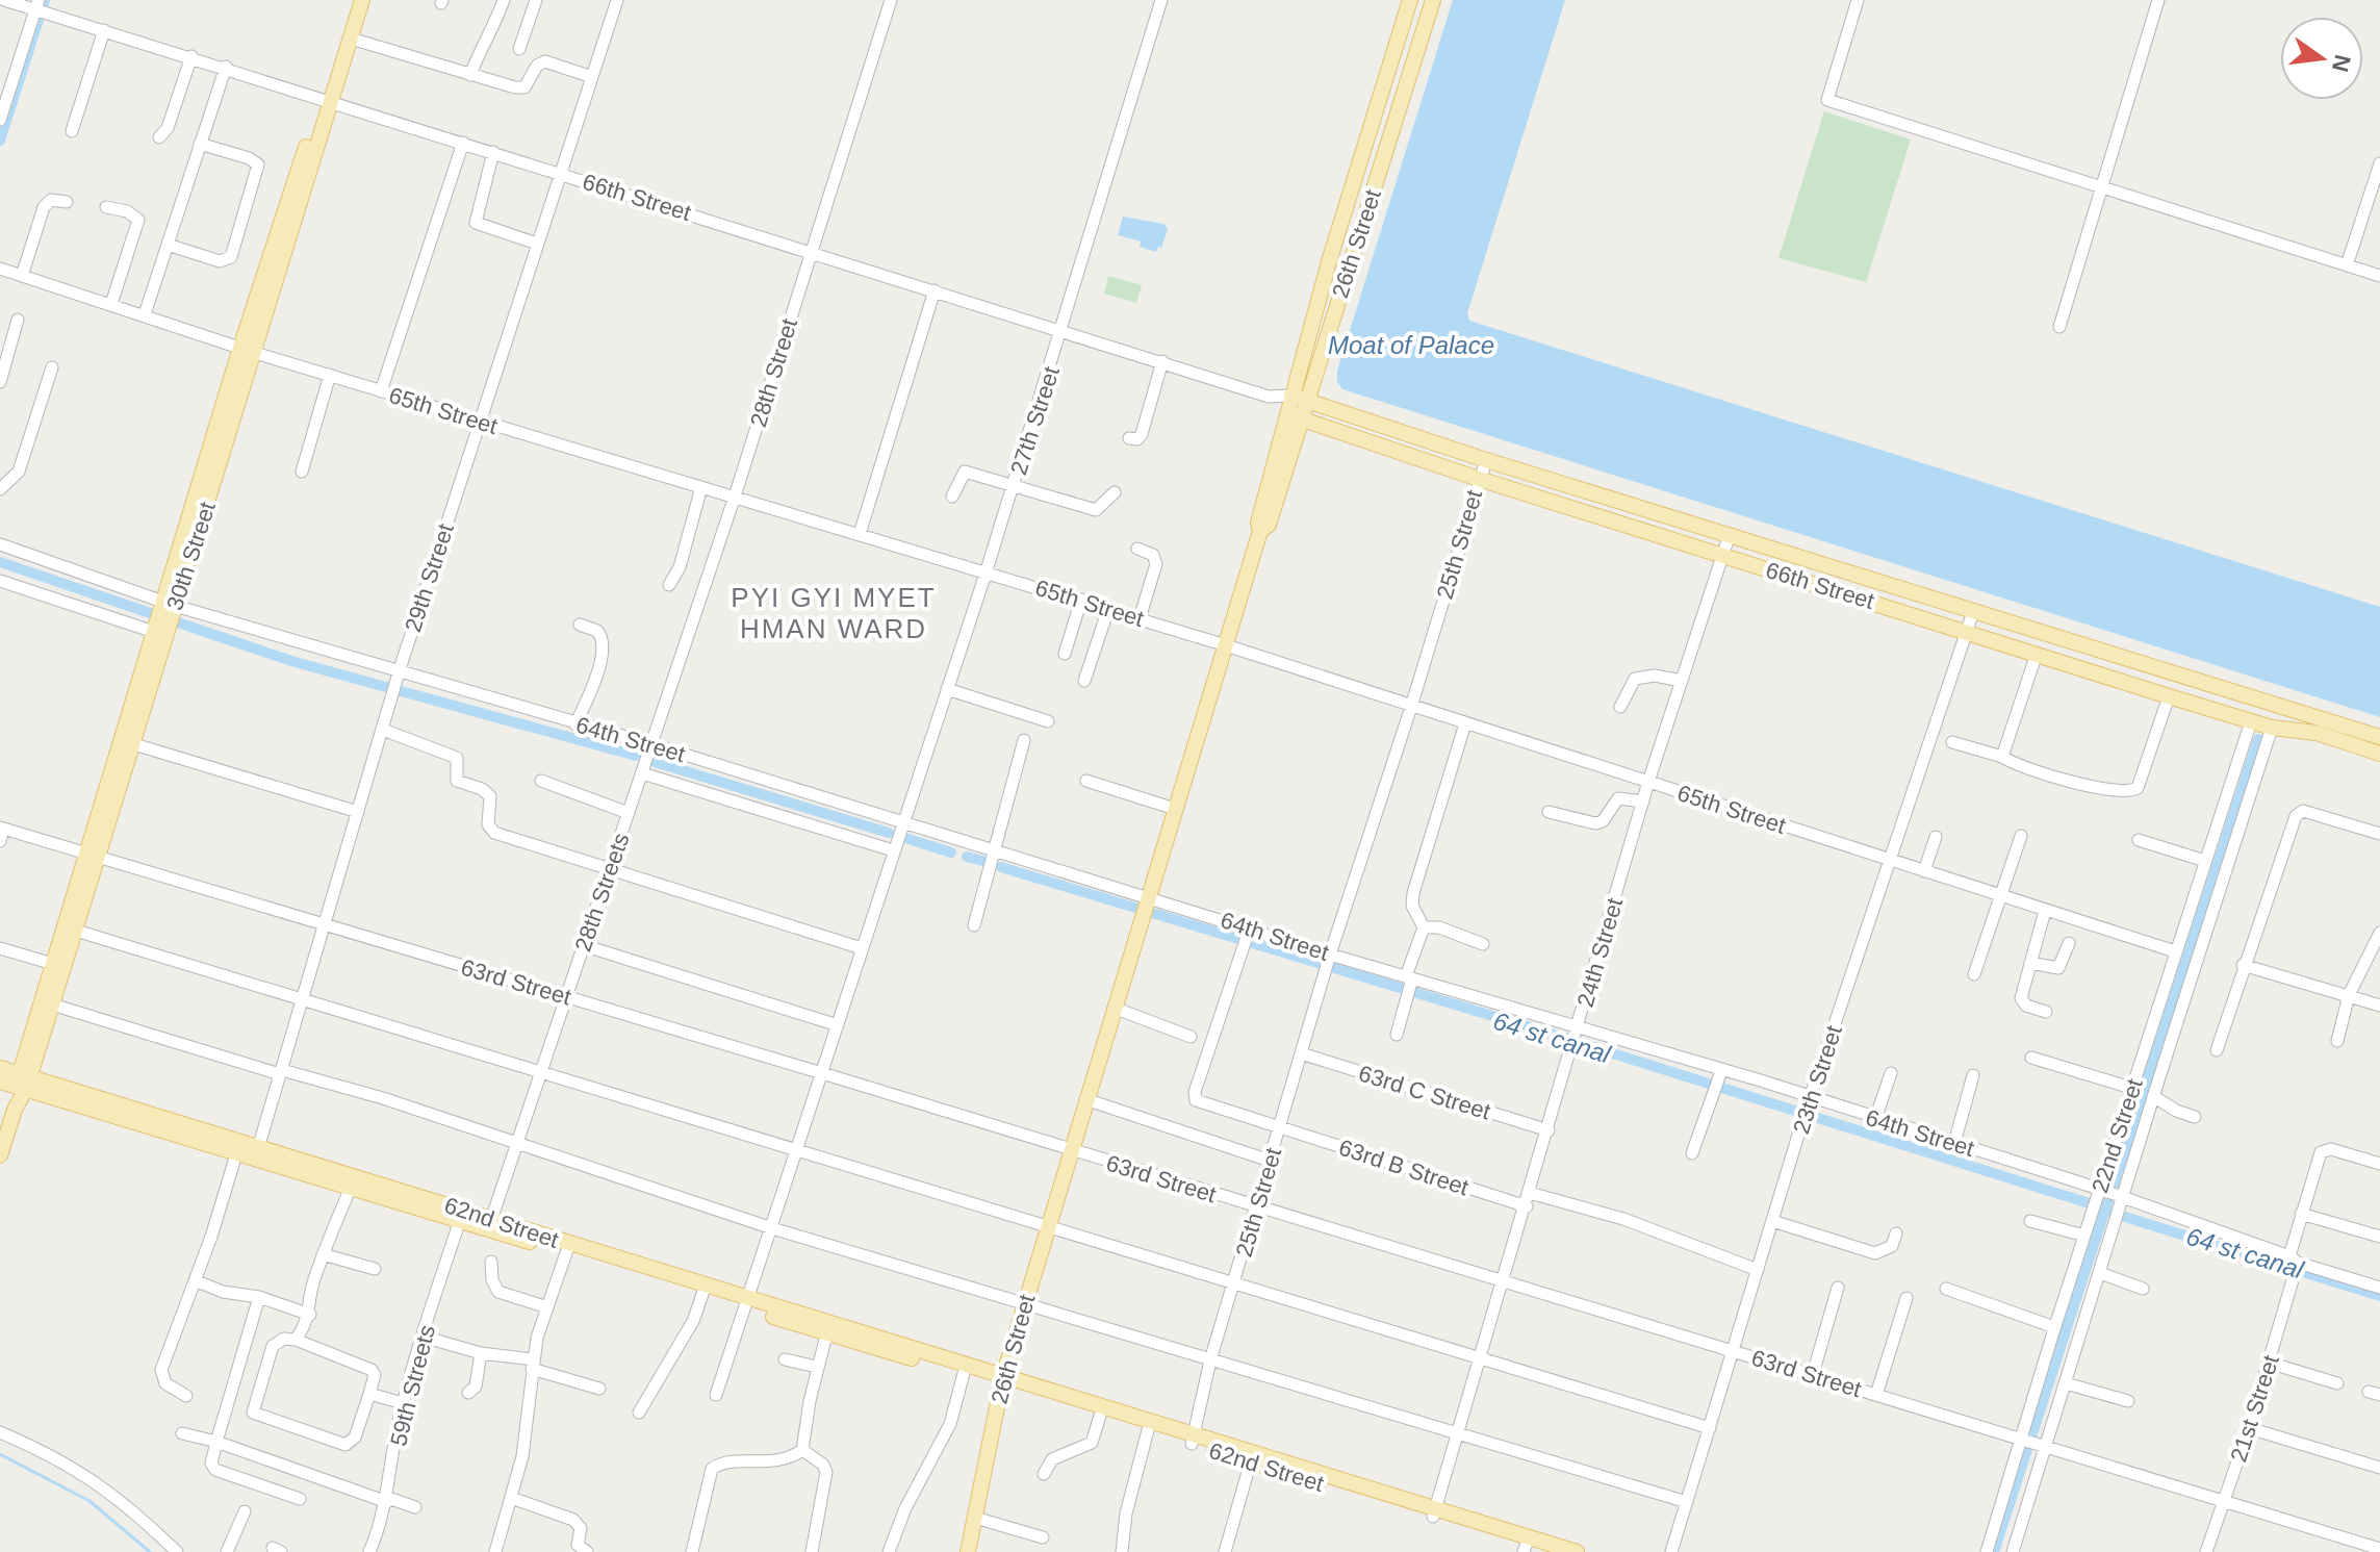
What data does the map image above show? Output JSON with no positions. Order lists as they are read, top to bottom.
{
  "streets": {
    "main road": [
      "66th Street",
      "26th Street",
      "30th Street",
      "62nd Street"
    ],
    "street": [
      "28th Street",
      "65th Street",
      "27th Street",
      "25th Street",
      "29th Street",
      "64th Street",
      "28th Streets",
      "24th Street",
      "63rd Street",
      "23th Street",
      "63rd C Street",
      "22nd Street",
      "63rd B Street",
      "59th Streets",
      "21st Street"
    ]
  },
  "crossings": [
    ["66th Street", "26th Street"],
    ["66th Street", "28th Street"],
    ["66th Street", "27th Street"],
    ["66th Street", "25th Street"],
    ["66th Street", "30th Street"],
    ["66th Street", "29th Street"],
    ["66th Street", "24th Street"],
    ["66th Street", "23th Street"],
    ["66th Street", "22nd Street"],
    ["26th Street", "65th Street"],
    ["26th Street", "64th Street"],
    ["26th Street", "63rd Street"],
    ["26th Street", "62nd Street"],
    ["28th Street", "65th Street"],
    ["28th Street", "64th Street"],
    ["28th Street", "28th Streets"],
    ["65th Street", "27th Street"],
    ["65th Street", "25th Street"],
    ["65th Street", "30th Street"],
    ["65th Street", "29th Street"],
    ["65th Street", "24th Street"],
    ["65th Street", "23th Street"],
    ["65th Street", "22nd Street"],
    ["27th Street", "64th Street"],
    ["27th Street", "63rd Street"],
    ["25th Street", "64th Street"],
    ["25th Street", "63rd Street"],
    ["25th Street", "63rd C Street"],
    ["25th Street", "63rd B Street"],
    ["25th Street", "62nd Street"],
    ["30th Street", "64th Street"],
    ["30th Street", "63rd Street"],
    ["30th Street", "62nd Street"],
    ["29th Street", "64th Street"],
    ["29th Street", "63rd Street"],
    ["29th Street", "62nd Street"],
    ["64th Street", "28th Streets"],
    ["64th Street", "24th Street"],
    ["64th Street", "23th Street"],
    ["64th Street", "22nd Street"],
    ["64th Street", "63rd B Street"],
    ["64th Street", "21st Street"],
    ["28th Streets", "63rd Street"],
    ["28th Streets", "62nd Street"],
    ["24th Street", "63rd Street"],
    ["24th Street", "63rd C Street"],
    ["24th Street", "63rd B Street"],
    ["24th Street", "62nd Street"],
    ["63rd Street", "23th Street"],
    ["63rd Street", "22nd Street"],
    ["63rd Street", "21st Street"],
    ["23th Street", "63rd B Street"],
    ["62nd Street", "59th Streets"]
  ],
  "districts": ["PYI GYI MYET HMAN WARD"],
  "water": ["Moat of Palace", "64 st canal"],
  "north": "right"
}
